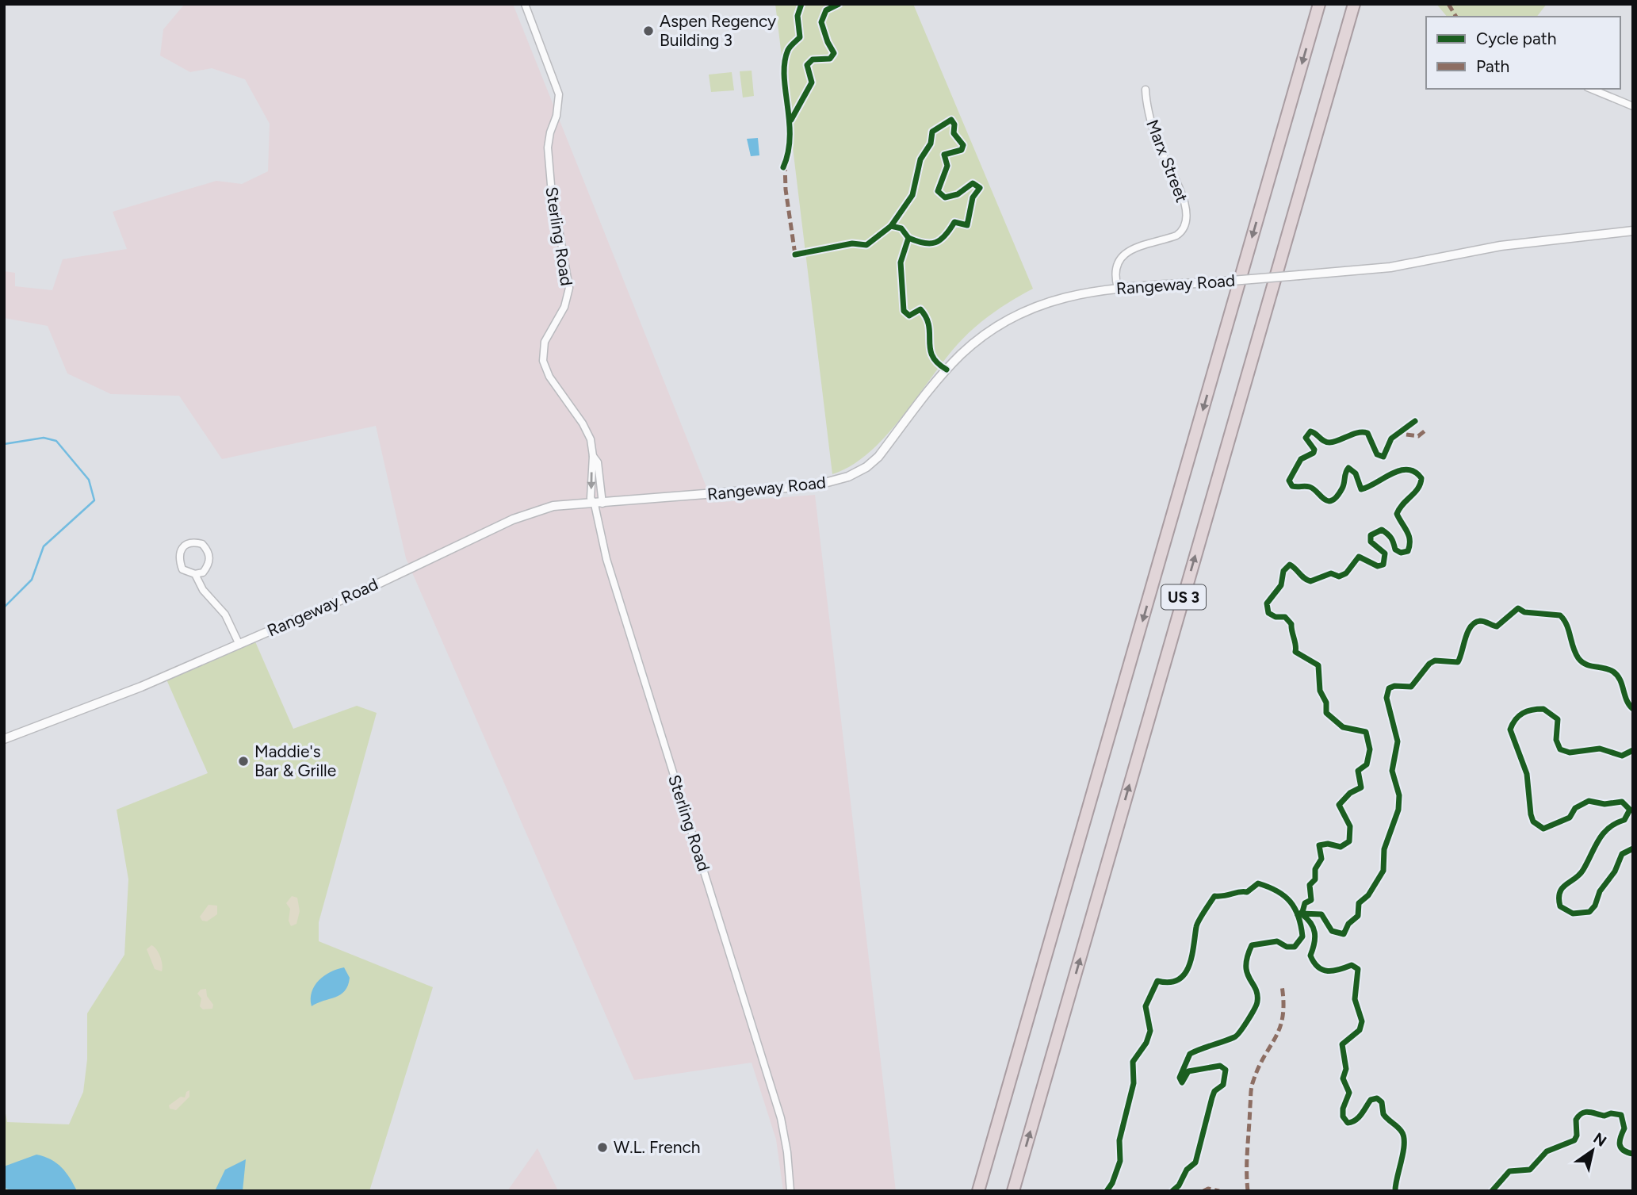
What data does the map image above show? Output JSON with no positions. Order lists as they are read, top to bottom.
{
  "streets": {
    "highway": ["US 3"],
    "street": ["Marx Street", "Sterling Road", "Rangeway Road"]
  },
  "crossings": [
    ["Marx Street", "Rangeway Road"],
    ["Sterling Road", "Rangeway Road"]
  ],
  "places": ["Aspen Regency Building 3", "Maddie's Bar & Grille", "W.L. French"],
  "legend": ["Cycle path", "Path"],
  "north": "top right"
}
